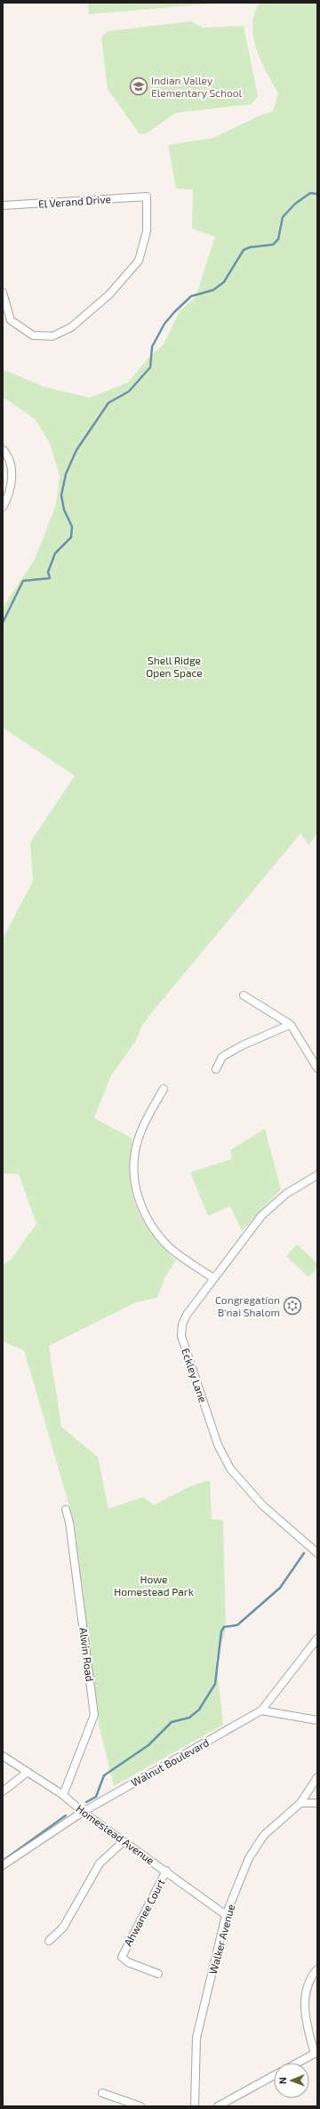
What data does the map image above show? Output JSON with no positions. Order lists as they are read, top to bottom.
{
  "streets": {
    "street": [
      "El Verand Drive",
      "Eckley Lane",
      "Alwin Road",
      "Walnut Boulevard",
      "Homestead Avenue",
      "Ahwanee Court",
      "Walker Avenue"
    ]
  },
  "crossings": [
    ["Alwin Road", "Homestead Avenue"],
    ["Walnut Boulevard", "Homestead Avenue"],
    ["Homestead Avenue", "Ahwanee Court"],
    ["Homestead Avenue", "Walker Avenue"]
  ],
  "parks": ["Shell Ridge Open Space", "Howe Homestead Park"],
  "places": {
    "school or university": ["Indian Valley Elementary School"],
    "synagogue": ["Congregation B'nai Shalom"]
  },
  "north": "left"
}
